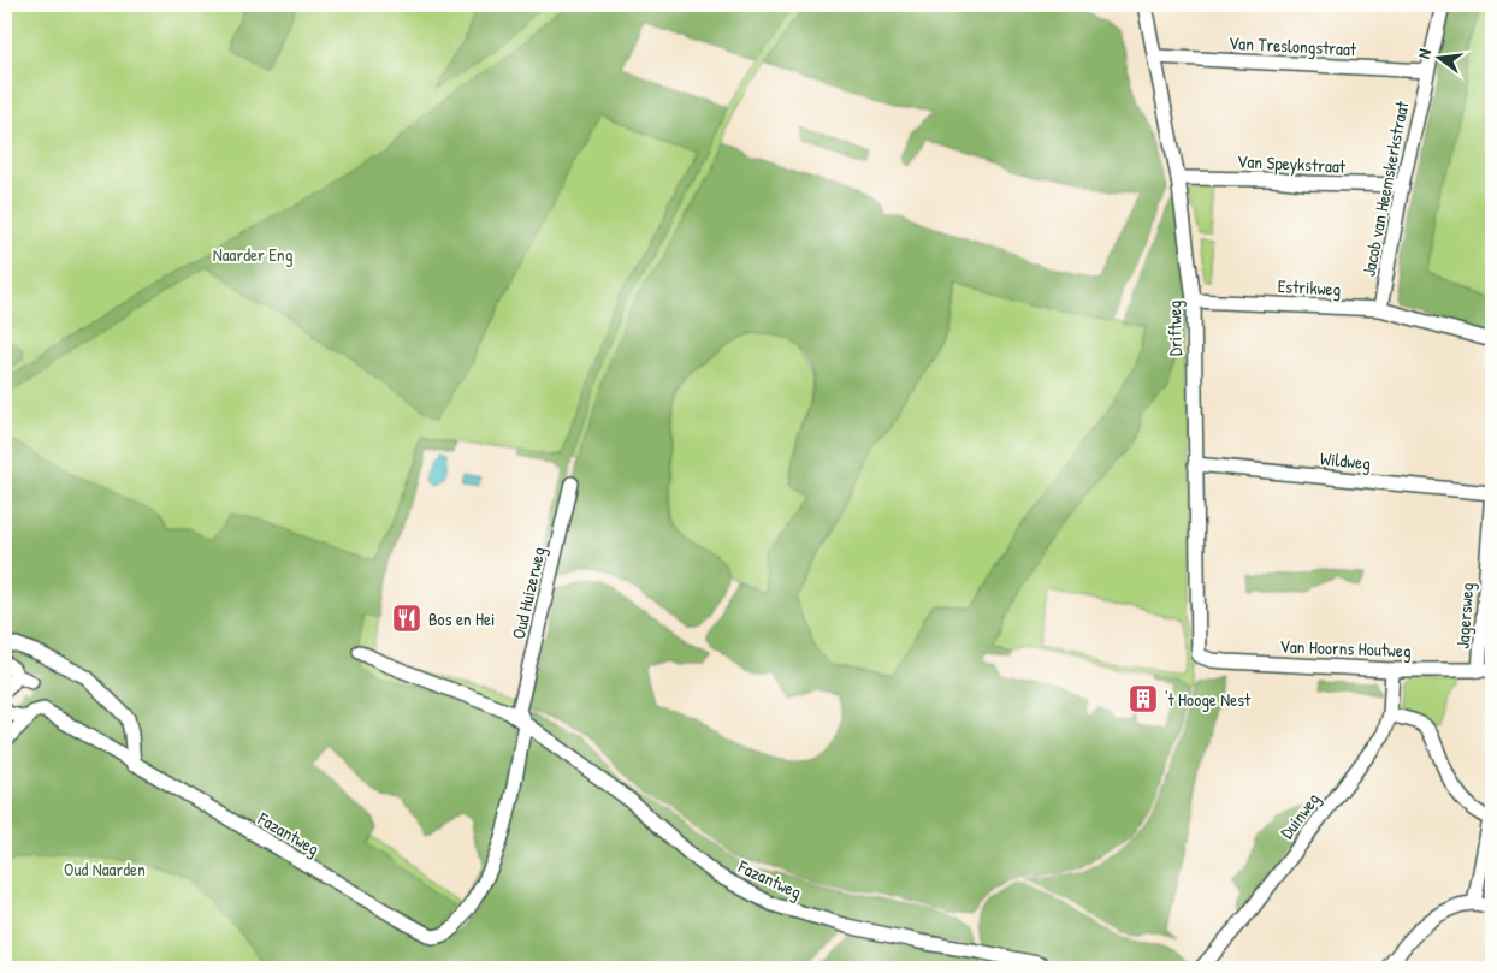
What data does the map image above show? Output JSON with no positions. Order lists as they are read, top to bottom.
{
  "streets": {
    "street": [
      "Van Treslongstraat",
      "Van Speykstraat",
      "Jacob van Heemskerkstraat",
      "Estrikweg",
      "Driftweg",
      "Wildweg",
      "Oud Huizerweg",
      "Jagersweg",
      "Van Hoorns Houtweg",
      "Duinweg",
      "Fazantweg"
    ]
  },
  "crossings": [
    ["Van Treslongstraat", "Jacob van Heemskerkstraat"],
    ["Van Treslongstraat", "Driftweg"],
    ["Van Speykstraat", "Jacob van Heemskerkstraat"],
    ["Van Speykstraat", "Driftweg"],
    ["Jacob van Heemskerkstraat", "Estrikweg"],
    ["Estrikweg", "Driftweg"],
    ["Driftweg", "Wildweg"],
    ["Driftweg", "Van Hoorns Houtweg"],
    ["Wildweg", "Jagersweg"],
    ["Oud Huizerweg", "Fazantweg"],
    ["Jagersweg", "Van Hoorns Houtweg"],
    ["Van Hoorns Houtweg", "Duinweg"]
  ],
  "parks": ["Naarder Eng", "Oud Naarden"],
  "places": {
    "restaurant": ["Bos en Hei"],
    "building": ["'t Hooge Nest"]
  },
  "north": "left"
}
